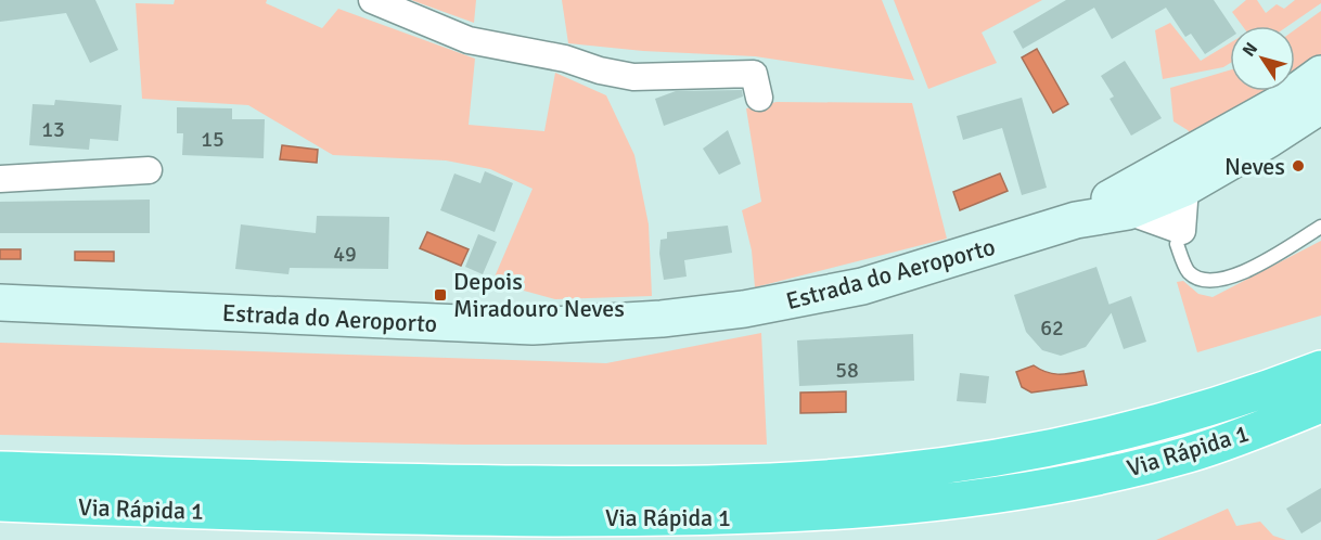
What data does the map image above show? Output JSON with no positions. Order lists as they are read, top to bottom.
{
  "streets": {
    "highway": ["Via Rápida 1"],
    "main road": ["Estrada do Aeroporto"]
  },
  "places": {
    "other": ["Neves"],
    "transit": ["Depois Miradouro Neves"]
  },
  "house_numbers": [
    "13",
    "15",
    "49",
    "62",
    "58"
  ],
  "north": "top left"
}
